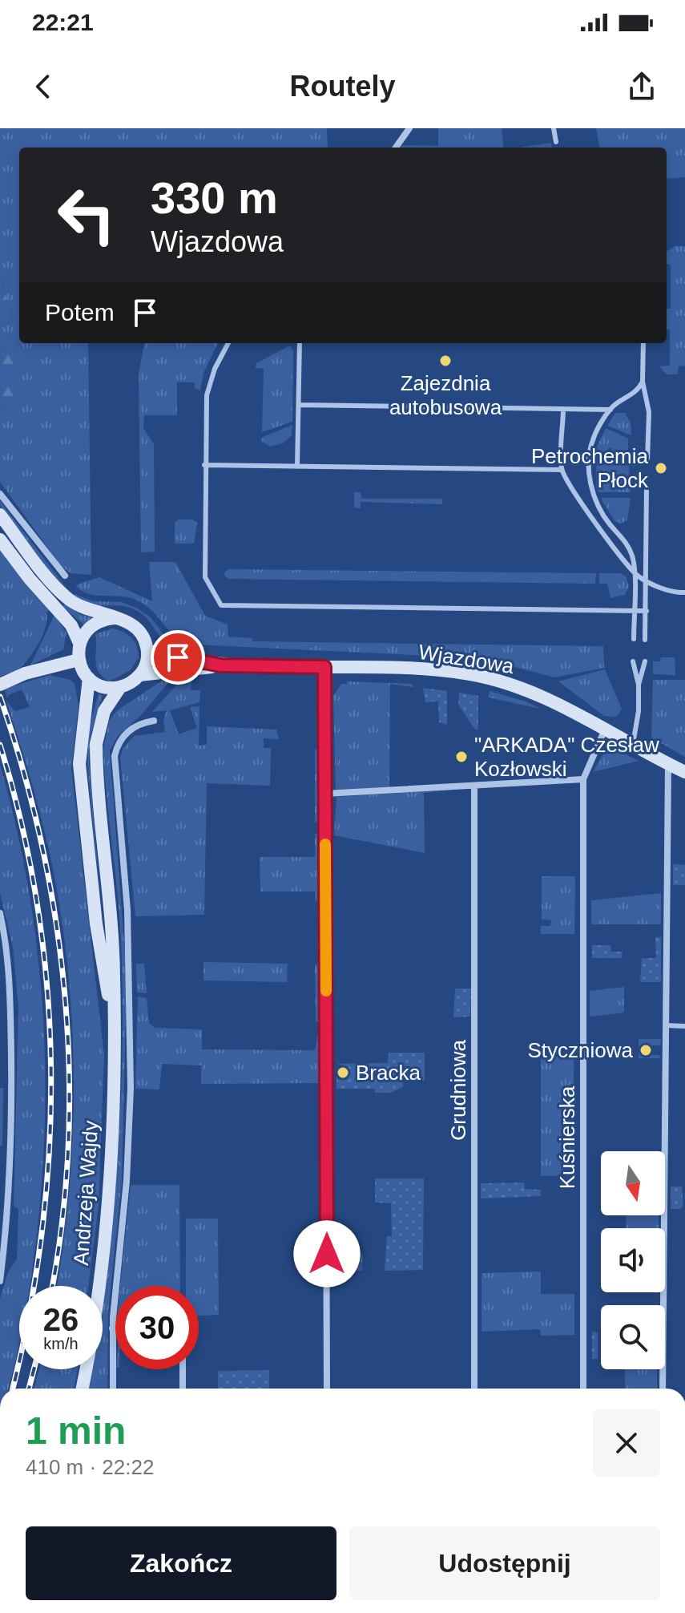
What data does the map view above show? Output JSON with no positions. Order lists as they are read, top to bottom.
{
  "streets": {
    "main road": ["Wjazdowa", "Andrzeja Wajdy"],
    "street": ["Grudniowa", "Kuśnierska"]
  },
  "crossings": [
    ["Wjazdowa", "Kuśnierska"],
    ["Wjazdowa", "Andrzeja Wajdy"]
  ],
  "places": [
    "Zajezdnia autobusowa",
    "Petrochemia Płock",
    "\"ARKADA\" Czesław Kozłowski",
    "Styczniowa",
    "Bracka"
  ],
  "north": "bottom",
  "page": {
    "status": "22:21",
    "header": "Routely",
    "turn": ["330 m", "Wjazdowa"],
    "then": "Potem",
    "speed": "26 km/h",
    "limit": "30",
    "heading": ["1 min", "410 m · 22:22"],
    "buttons": ["Zakończ", "Udostępnij"]
  }
}
